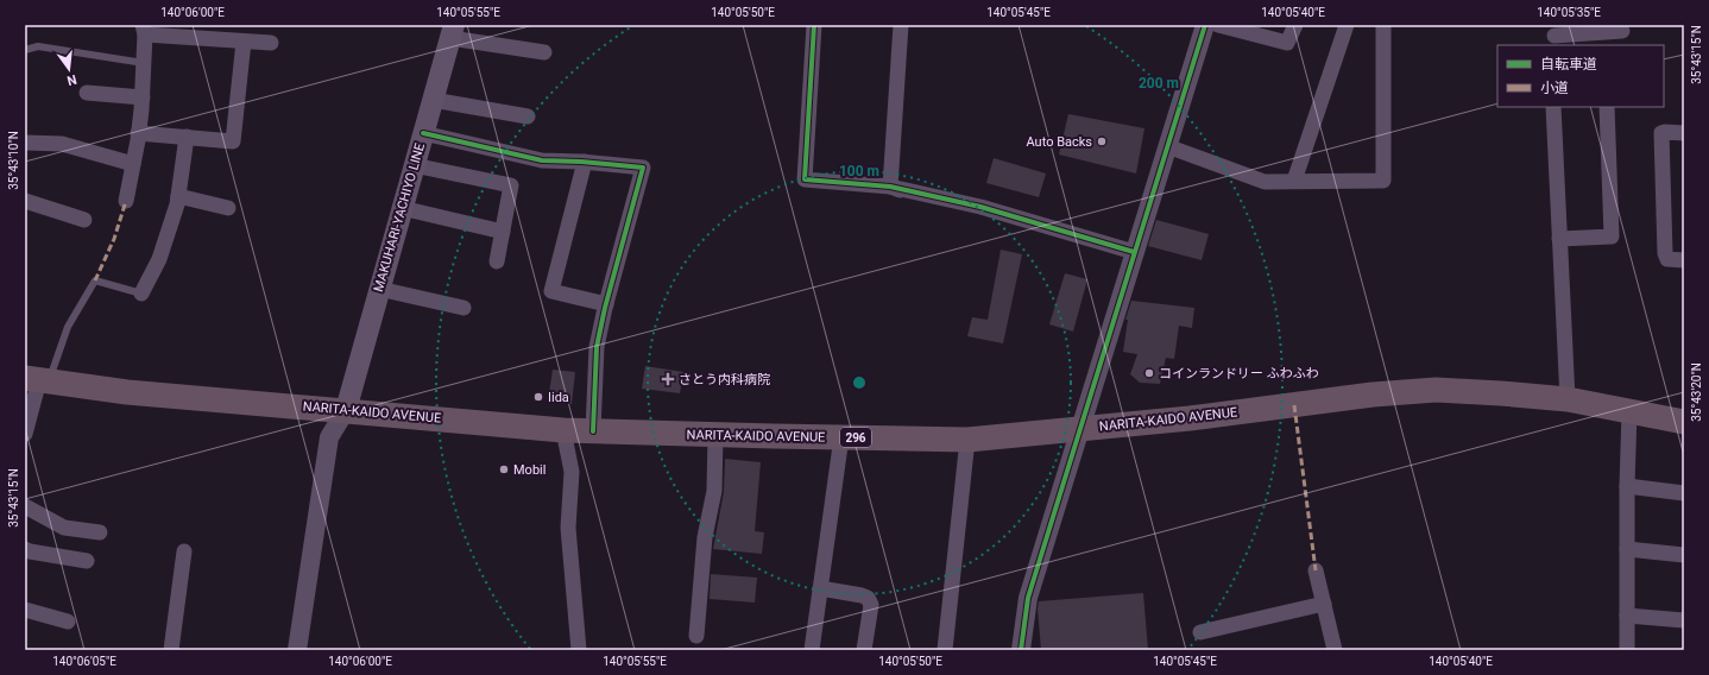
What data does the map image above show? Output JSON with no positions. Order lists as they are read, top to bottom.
{
  "streets": {
    "highway": ["NARITA-KAIDO AVENUE", "296"],
    "main road": ["MAKUHARI-YACHIYO LINE"]
  },
  "crossings": [
    ["MAKUHARI-YACHIYO LINE", "NARITA-KAIDO AVENUE"]
  ],
  "places": {
    "other": [
      "Auto Backs",
      "コインランドリー ふわふわ",
      "Iida",
      "Mobil"
    ],
    "health": ["さとう内科病院"]
  },
  "legend": ["自転車道", "小道"],
  "north": "bottom",
  "coordinates": [
    "140°06'00\"E",
    "140°05'55\"E",
    "140°05'50\"E",
    "140°05'45\"E",
    "140°05'40\"E",
    "140°05'35\"E",
    "35°43'15\"N",
    "35°43'10\"N",
    "35°43'20\"N",
    "140°06'05\"E"
  ],
  "rings": ["200 m", "100 m"]
}
